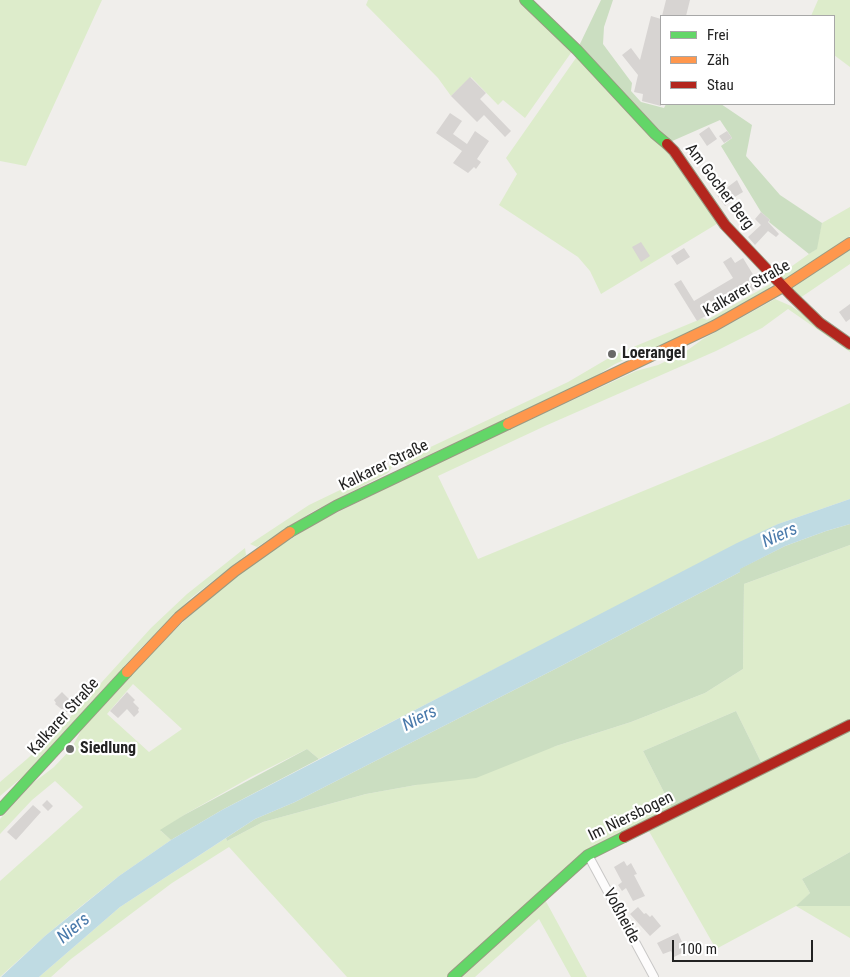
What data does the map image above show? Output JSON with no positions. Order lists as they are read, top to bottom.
{
  "streets": {
    "main road": ["Am Gocher Berg", "Kalkarer Straße", "Im Niersbogen"],
    "street": ["Voßheide"]
  },
  "crossings": [
    ["Am Gocher Berg", "Kalkarer Straße"],
    ["Im Niersbogen", "Voßheide"]
  ],
  "water": ["Niers"],
  "places": ["Loerangel", "Siedlung"],
  "legend": ["Frei", "Zäh", "Stau"],
  "scale_bar": "100 m"
}
